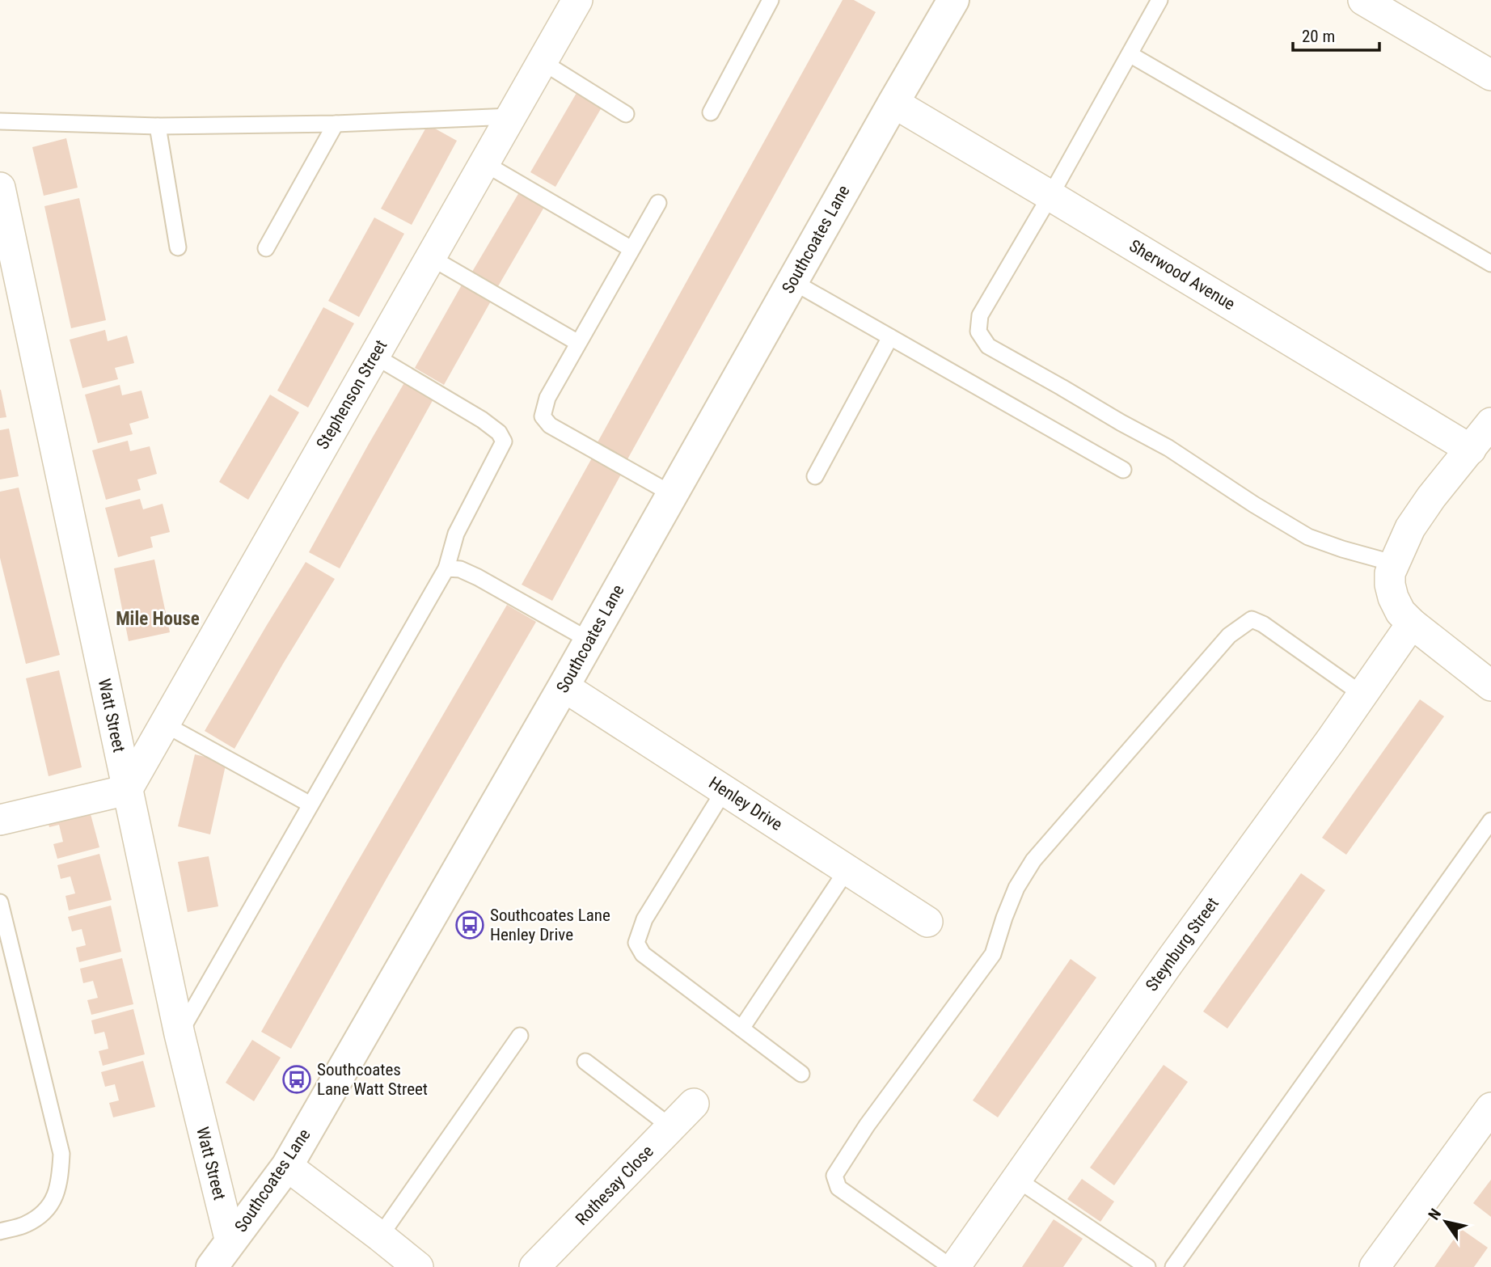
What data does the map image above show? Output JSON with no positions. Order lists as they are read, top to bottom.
{
  "streets": {
    "street": [
      "Southcoates Lane",
      "Sherwood Avenue",
      "Stephenson Street",
      "Watt Street",
      "Henley Drive",
      "Steynburg Street",
      "Rothesay Close"
    ]
  },
  "crossings": [
    ["Southcoates Lane", "Sherwood Avenue"],
    ["Southcoates Lane", "Watt Street"],
    ["Southcoates Lane", "Henley Drive"],
    ["Stephenson Street", "Watt Street"]
  ],
  "districts": ["Mile House"],
  "places": {
    "bus stop": ["Southcoates Lane Henley Drive", "Southcoates Lane Watt Street"]
  },
  "scale_bar": "20 m",
  "north": "top left"
}
